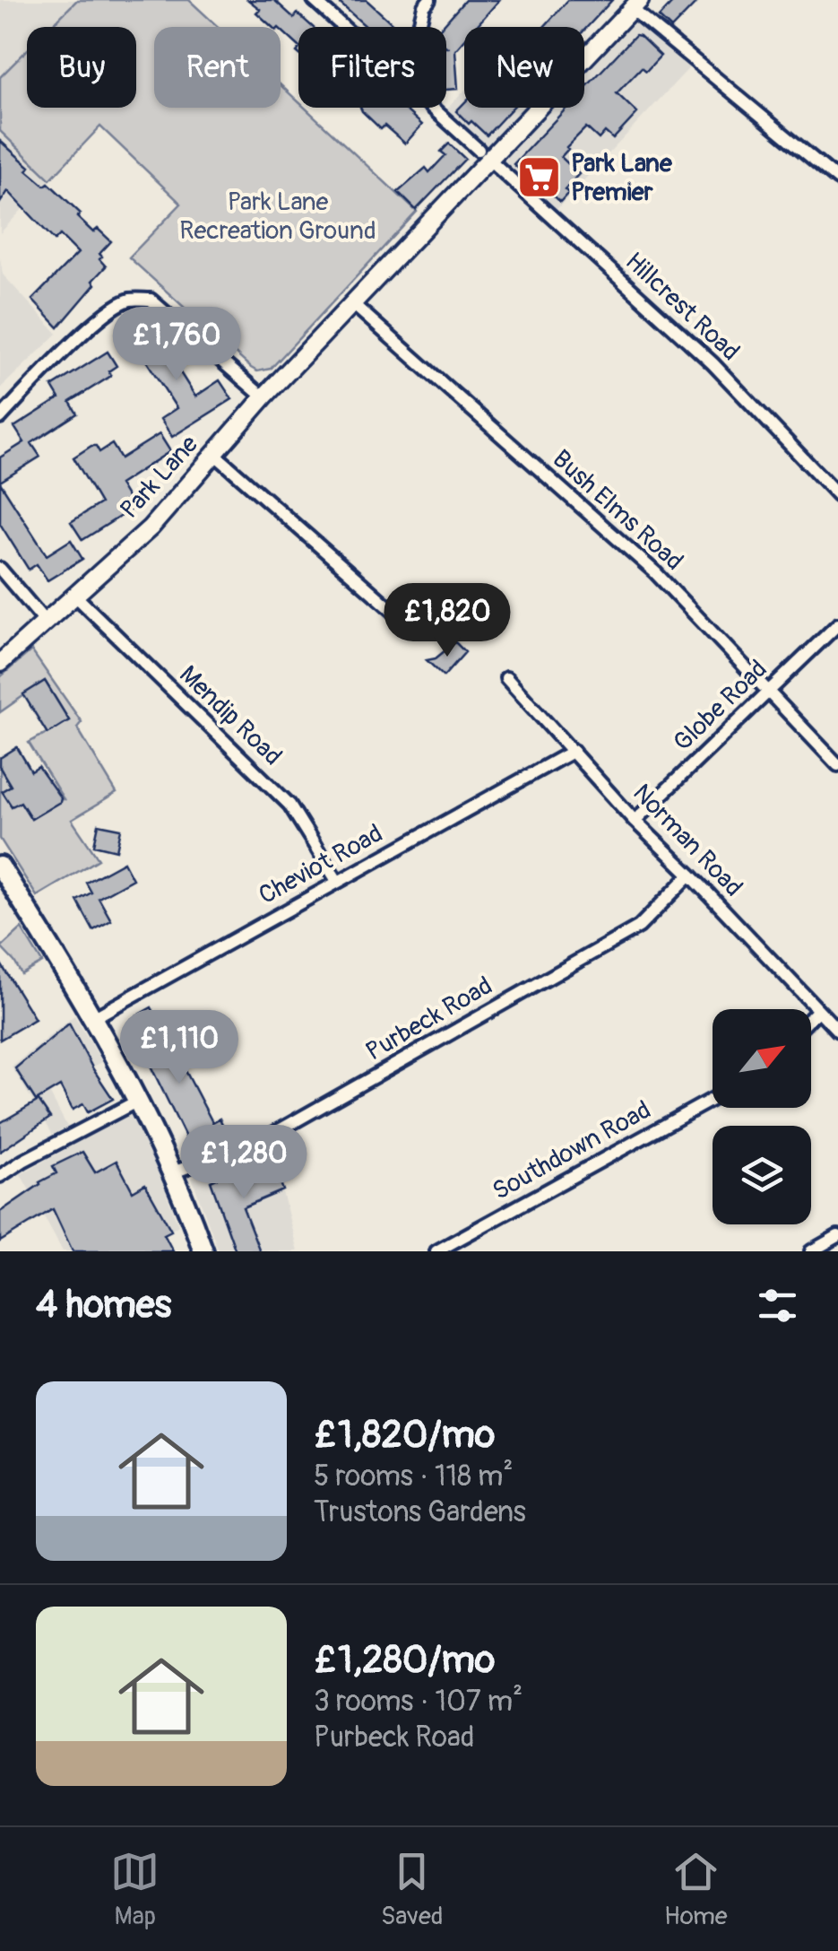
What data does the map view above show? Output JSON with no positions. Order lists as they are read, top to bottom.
{
  "streets": {
    "street": [
      "Hillcrest Road",
      "Park Lane",
      "Bush Elms Road",
      "Globe Road",
      "Mendip Road",
      "Norman Road",
      "Cheviot Road",
      "Purbeck Road",
      "Southdown Road"
    ]
  },
  "crossings": [
    ["Hillcrest Road", "Park Lane"],
    ["Park Lane", "Bush Elms Road"],
    ["Park Lane", "Mendip Road"],
    ["Bush Elms Road", "Globe Road"],
    ["Globe Road", "Norman Road"],
    ["Mendip Road", "Cheviot Road"],
    ["Norman Road", "Cheviot Road"],
    ["Norman Road", "Purbeck Road"]
  ],
  "parks": ["Park Lane Recreation Ground"],
  "places": {
    "supermarket": ["Park Lane Premier"]
  },
  "north": "top right",
  "page": {
    "chip": [
      "Buy",
      "Rent",
      "Filters",
      "New"
    ],
    "price": [
      "£1,760",
      "£1,820",
      "£1,110",
      "£1,280"
    ],
    "heading": "4 homes",
    "list": [
      {
        "name": "£1,820/mo",
        "note": "5 rooms · 118 m² · Trustons Gardens"
      },
      {
        "name": "£1,280/mo",
        "note": "3 rooms · 107 m² · Purbeck Road"
      }
    ],
    "tabs": ["Map", "Saved", "Home"]
  }
}
